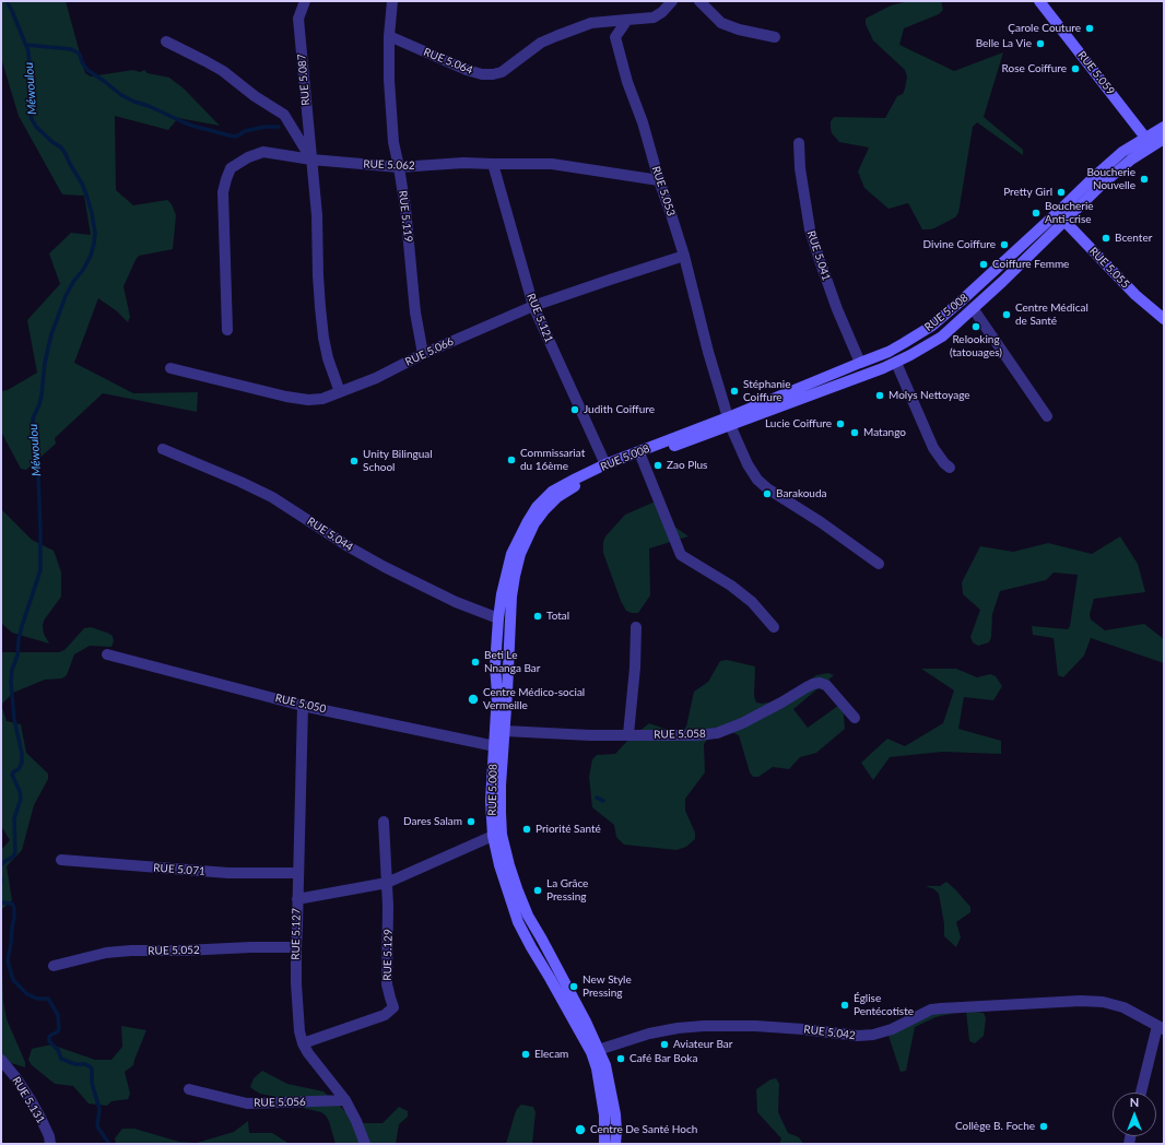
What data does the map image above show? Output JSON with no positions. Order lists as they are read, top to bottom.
{
  "streets": {
    "main road": ["RUE 5.059", "RUE 5.055", "RUE 5.008"],
    "street": [
      "RUE 5.064",
      "RUE 5.087",
      "RUE 5.062",
      "RUE 5.053",
      "RUE 5.119",
      "RUE 5.041",
      "RUE 5.121",
      "RUE 5.066",
      "RUE 5.044",
      "RUE 5.050",
      "RUE 5.058",
      "RUE 5.071",
      "RUE 5.127",
      "RUE 5.052",
      "RUE 5.129",
      "RUE 5.042",
      "RUE 5.131",
      "RUE 5.056"
    ]
  },
  "crossings": [
    ["RUE 5.064", "RUE 5.053"],
    ["RUE 5.064", "RUE 5.119"],
    ["RUE 5.059", "RUE 5.008"],
    ["RUE 5.087", "RUE 5.062"],
    ["RUE 5.087", "RUE 5.066"],
    ["RUE 5.062", "RUE 5.053"],
    ["RUE 5.062", "RUE 5.119"],
    ["RUE 5.062", "RUE 5.121"],
    ["RUE 5.053", "RUE 5.008"],
    ["RUE 5.053", "RUE 5.066"],
    ["RUE 5.119", "RUE 5.066"],
    ["RUE 5.041", "RUE 5.008"],
    ["RUE 5.055", "RUE 5.008"],
    ["RUE 5.008", "RUE 5.121"],
    ["RUE 5.008", "RUE 5.044"],
    ["RUE 5.008", "RUE 5.050"],
    ["RUE 5.008", "RUE 5.058"],
    ["RUE 5.008", "RUE 5.042"],
    ["RUE 5.121", "RUE 5.066"],
    ["RUE 5.050", "RUE 5.127"],
    ["RUE 5.071", "RUE 5.127"],
    ["RUE 5.127", "RUE 5.052"],
    ["RUE 5.127", "RUE 5.129"],
    ["RUE 5.127", "RUE 5.056"]
  ],
  "water": ["Méwoulou"],
  "places": [
    "Çarole Couture",
    "Belle La Vie",
    "Rose Coiffure",
    "Boucherie Nouvelle",
    "Pretty Girl",
    "Boucherie Anti-crise",
    "Bcenter",
    "Divine Coiffure",
    "Coiffure Femme",
    "Centre Médical de Santé",
    "Relooking (tatouages)",
    "Stéphanie Coiffure",
    "Molys Nettoyage",
    "Judith Coiffure",
    "Lucie Coiffure",
    "Matango",
    "Commissariat du 16ème",
    "Unity Bilingual School",
    "Zao Plus",
    "Barakouda",
    "Total",
    "Beti Le Nnanga Bar",
    "Centre Médico-social Vermeille",
    "Dares Salam",
    "Priorité Santé",
    "La Grâce Pressing",
    "New Style Pressing",
    "Église Pentécotiste",
    "Aviateur Bar",
    "Elecam",
    "Café Bar Boka",
    "Collège B. Foche",
    "Centre De Santé Hoch"
  ],
  "north": "top"
}
